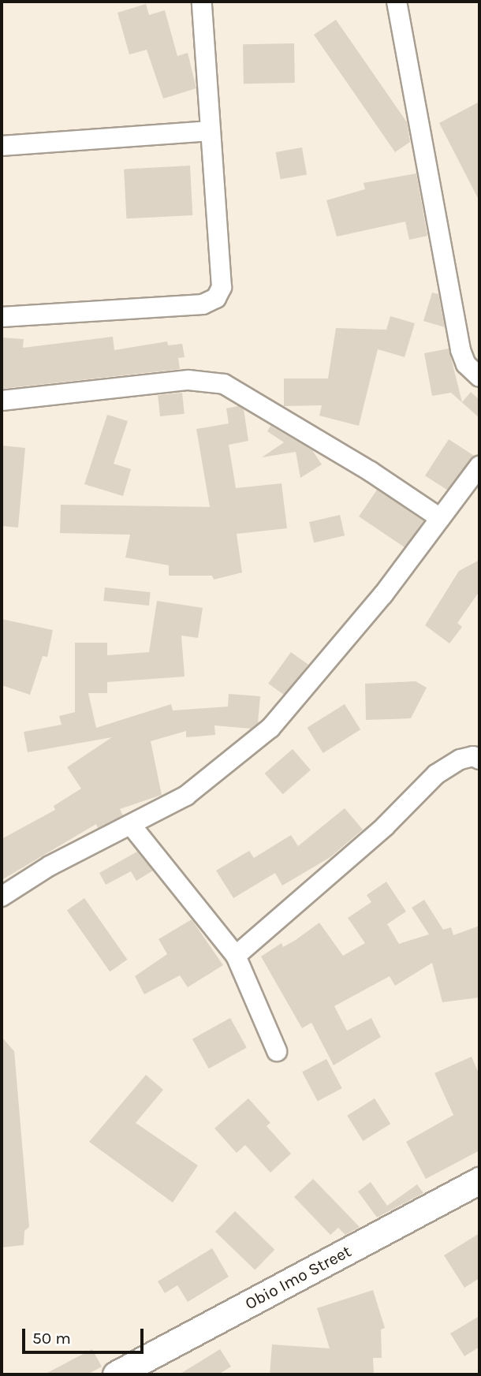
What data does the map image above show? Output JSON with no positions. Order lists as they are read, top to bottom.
{
  "streets": {
    "street": ["Obio Imo Street"]
  },
  "scale_bar": "50 m"
}
